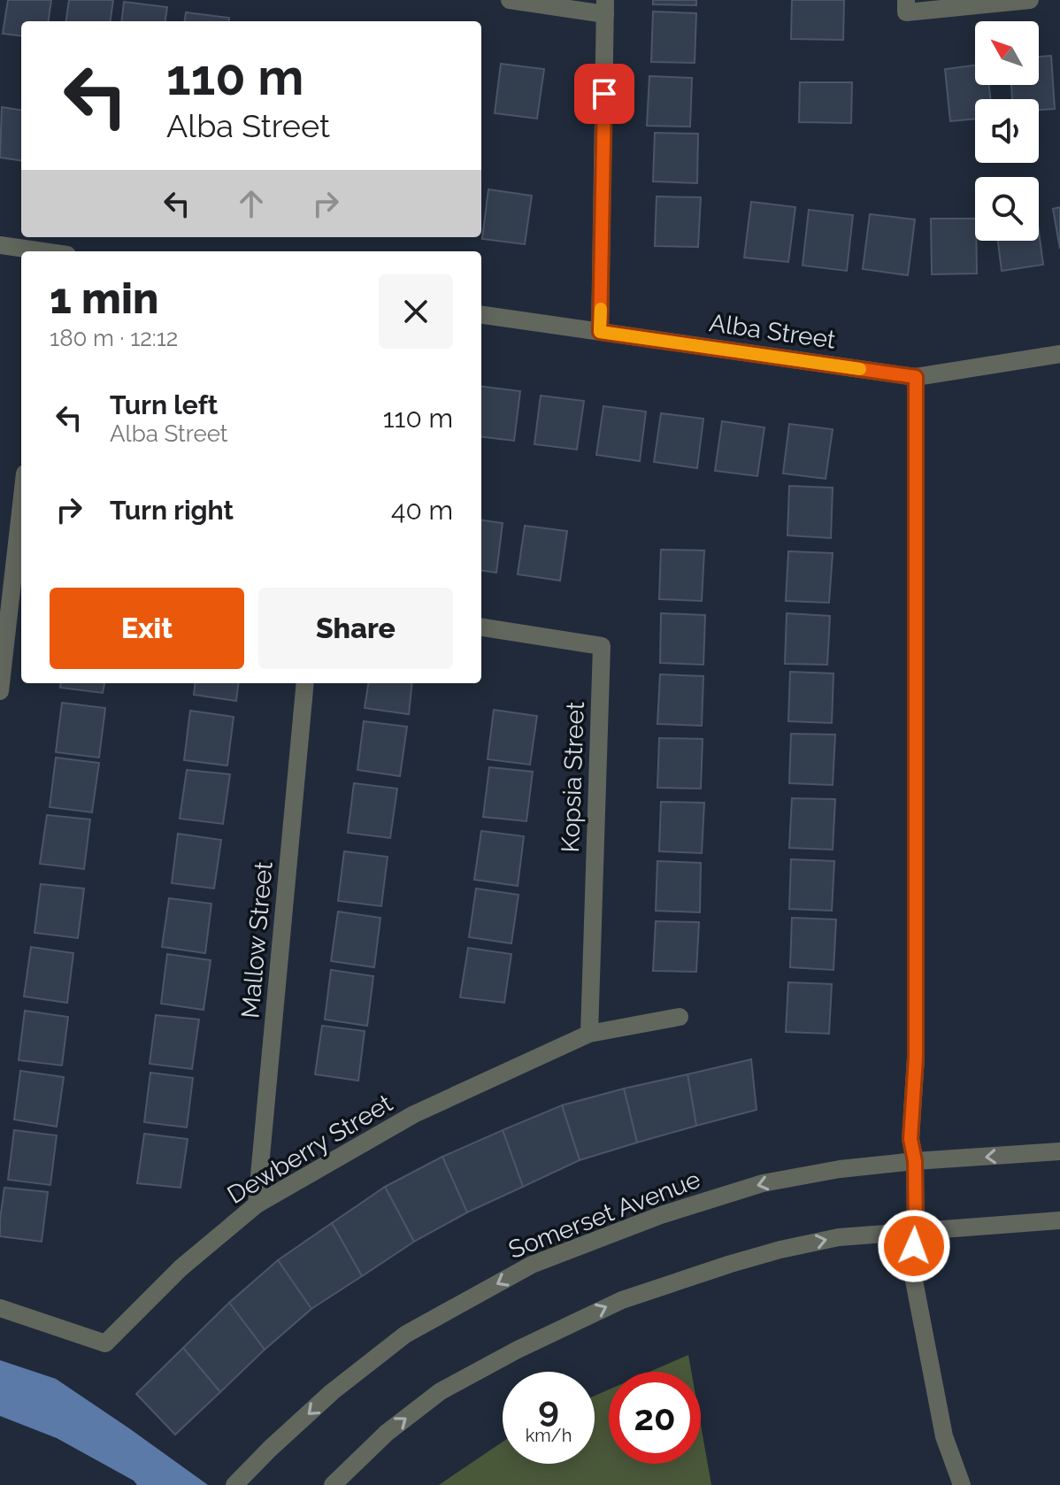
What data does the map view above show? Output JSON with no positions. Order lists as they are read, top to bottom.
{
  "streets": {
    "street": [
      "Alba Street",
      "Kopsia Street",
      "Mallow Street",
      "Dewberry Street",
      "Somerset Avenue"
    ]
  },
  "crossings": [
    ["Kopsia Street", "Dewberry Street"],
    ["Mallow Street", "Dewberry Street"]
  ],
  "north": "top left",
  "page": {
    "turn": ["110 m", "Alba Street"],
    "heading": ["1 min", "180 m · 12:12"],
    "list": [
      {
        "name": "Turn left",
        "note": "Alba Street",
        "value": "110 m"
      },
      {
        "name": "Turn right",
        "value": "40 m"
      }
    ],
    "buttons": ["Exit", "Share"],
    "speed": "9 km/h",
    "limit": "20"
  }
}
